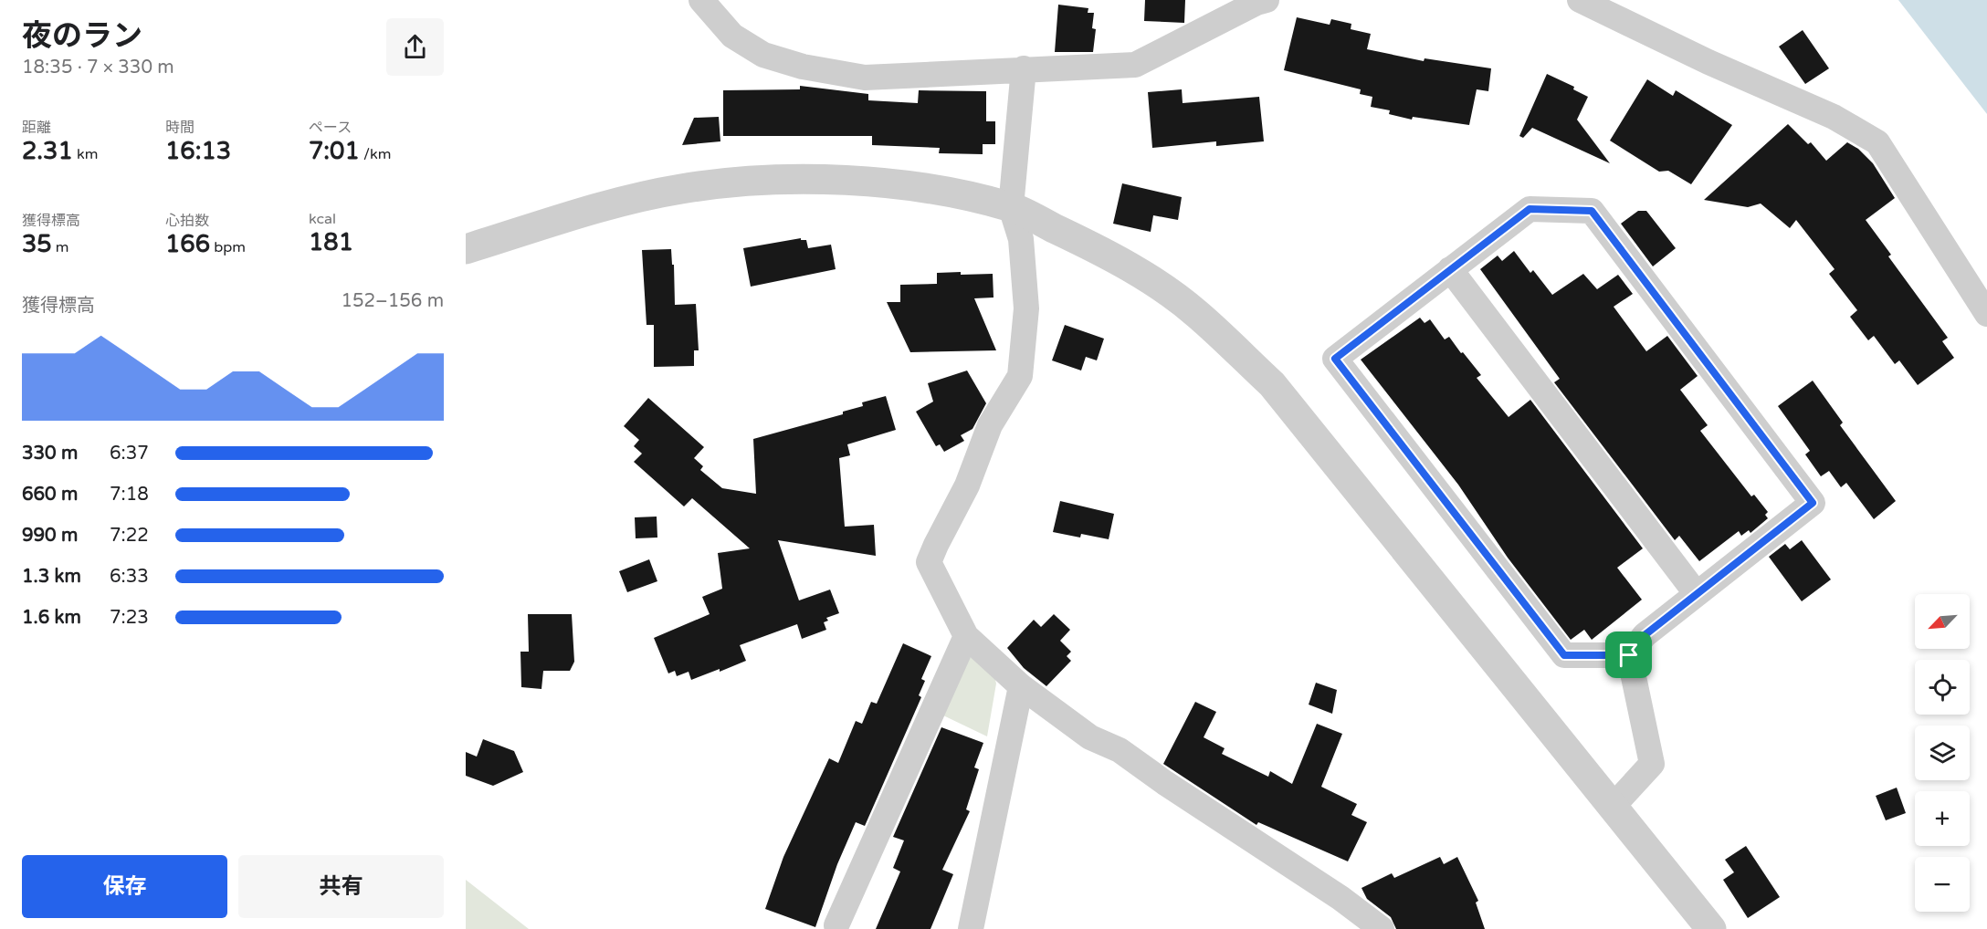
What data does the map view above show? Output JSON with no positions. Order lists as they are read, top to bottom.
{
  "north": "bottom left",
  "page": {
    "heading": ["夜のラン", "18:35 · 7 × 330 m"],
    "stats": [
      ["距離", "2.31 km"],
      ["時間", "16:13"],
      ["ペース", "7:01 /km"],
      ["獲得標高", "35 m"],
      ["心拍数", "166 bpm"],
      ["kcal", "181"]
    ],
    "chart": ["獲得標高", "152–156 m"],
    "list": [
      {
        "name": "330 m",
        "note": "6:37"
      },
      {
        "name": "660 m",
        "note": "7:18"
      },
      {
        "name": "990 m",
        "note": "7:22"
      },
      {
        "name": "1.3 km",
        "note": "6:33"
      },
      {
        "name": "1.6 km",
        "note": "7:23"
      }
    ],
    "map_buttons": ["+", "−"],
    "buttons": ["保存", "共有"]
  }
}
